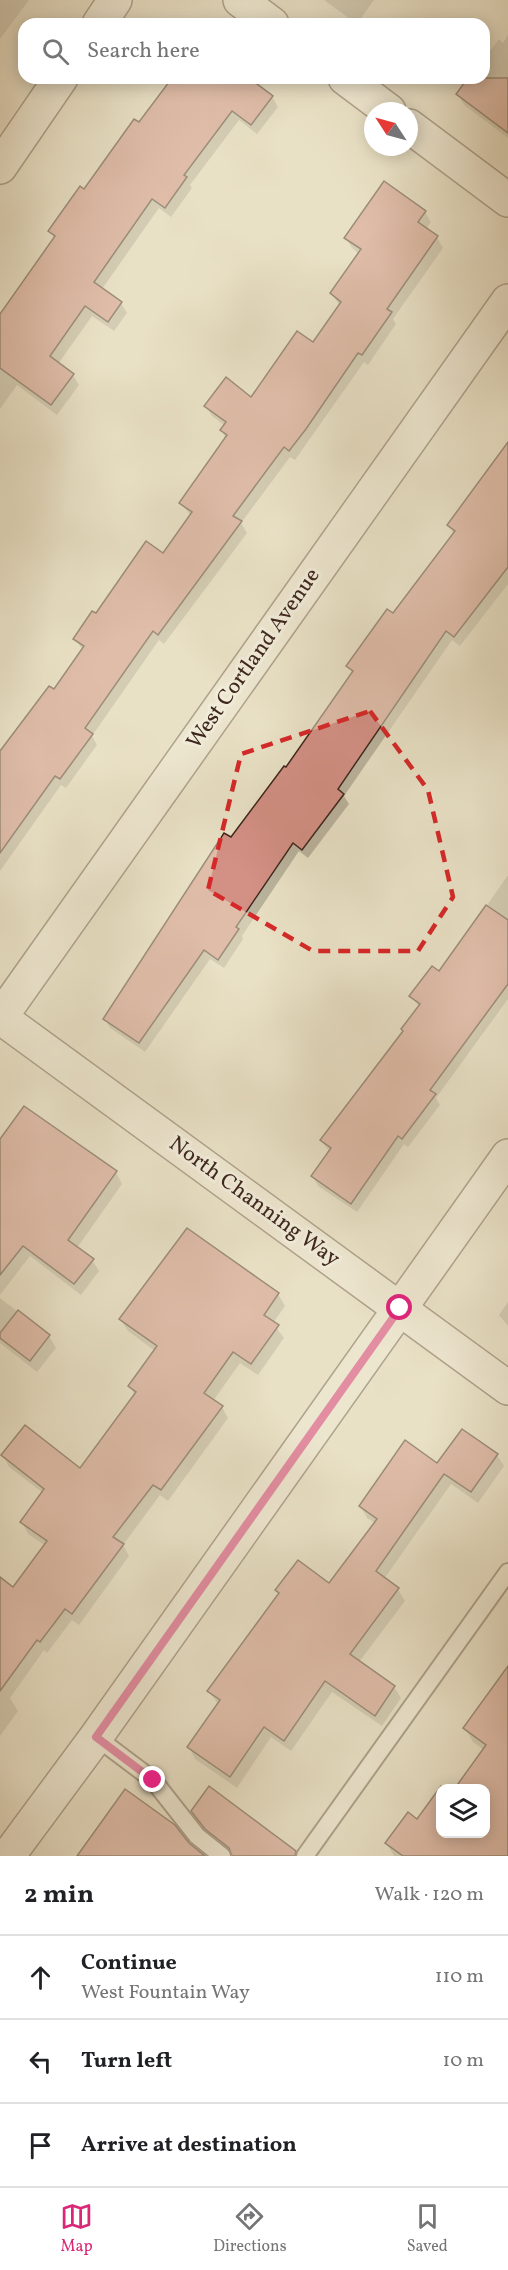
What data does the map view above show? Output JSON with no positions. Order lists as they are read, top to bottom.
{
  "streets": {
    "street": ["West Cortland Avenue", "North Channing Way"]
  },
  "crossings": [
    ["West Cortland Avenue", "North Channing Way"]
  ],
  "north": "top left",
  "page": {
    "search": "Search here",
    "heading": ["2 min", "Walk · 120 m"],
    "list": [
      ["Continue", "West Fountain Way", "110 m"],
      ["Turn left", "10 m"],
      "Arrive at destination"
    ],
    "nav": ["Map", "Directions", "Saved"]
  }
}
